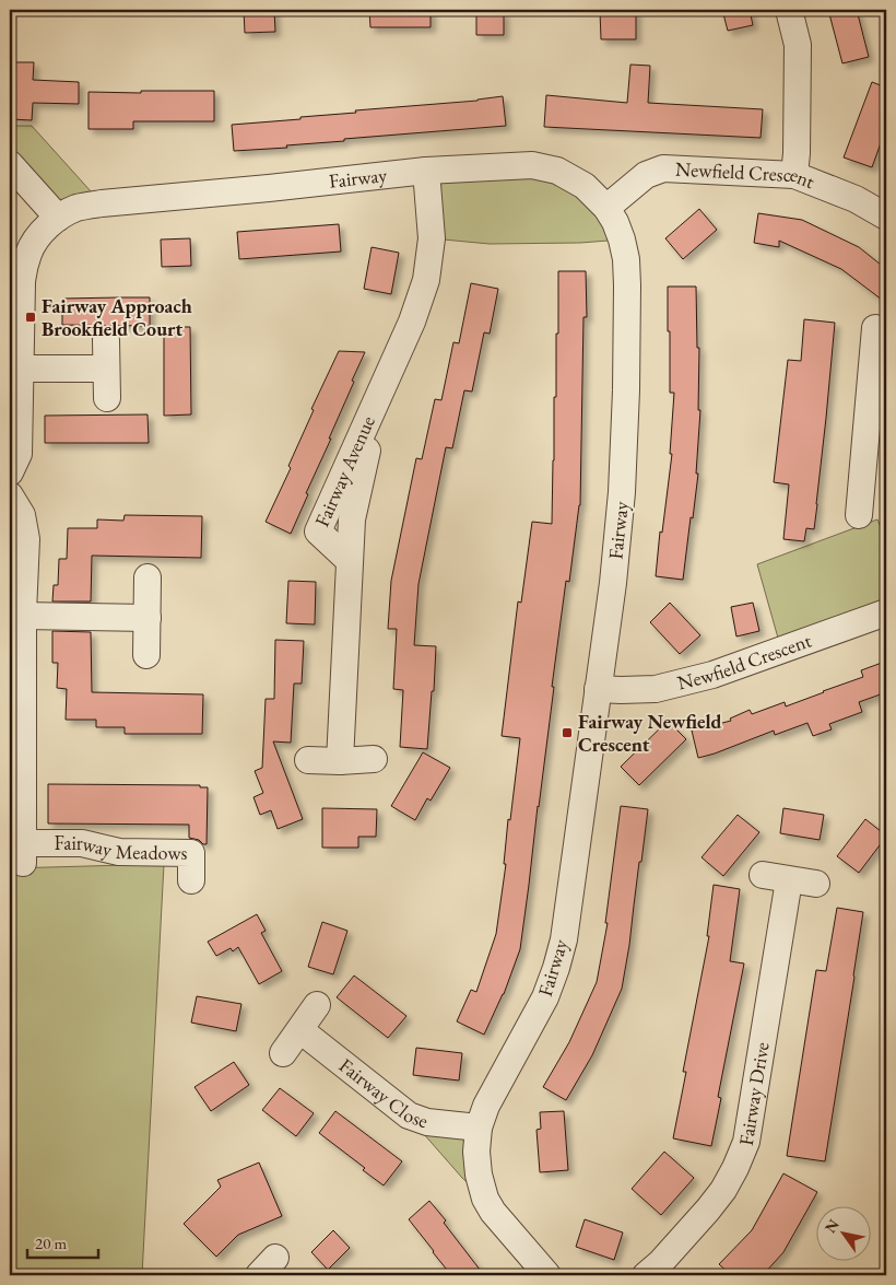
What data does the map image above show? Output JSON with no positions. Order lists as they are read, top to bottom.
{
  "streets": {
    "street": [
      "Newfield Crescent",
      "Fairway",
      "Fairway Avenue",
      "Fairway Meadows",
      "Fairway Close",
      "Fairway Drive"
    ]
  },
  "crossings": [
    ["Newfield Crescent", "Fairway"],
    ["Fairway", "Fairway Avenue"],
    ["Fairway", "Fairway Close"]
  ],
  "places": {
    "transit": ["Fairway Approach Brookfield Court", "Fairway Newfield Crescent"]
  },
  "scale_bar": "20 m",
  "north": "top left"
}
